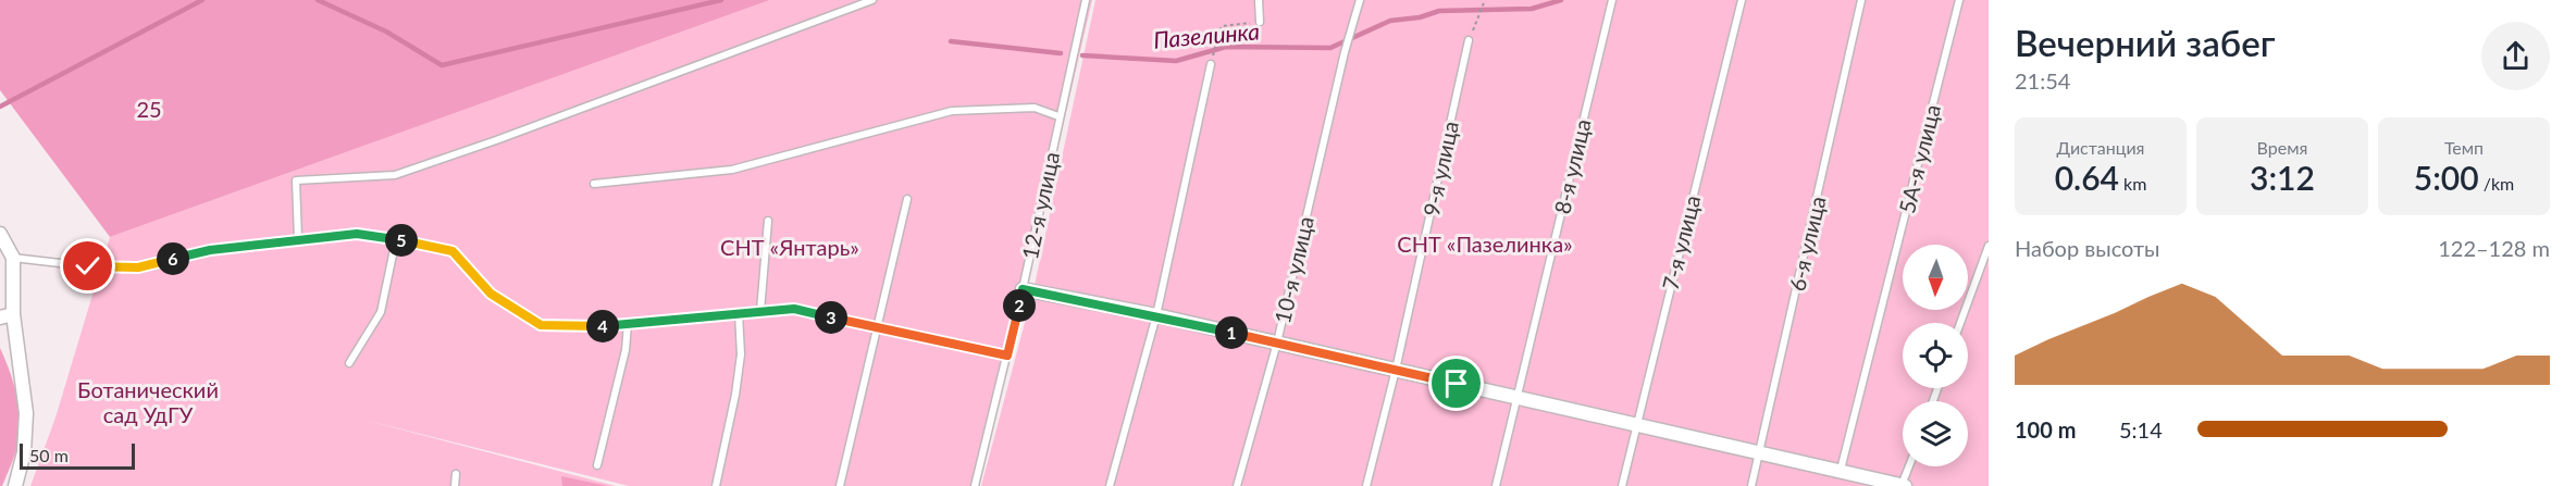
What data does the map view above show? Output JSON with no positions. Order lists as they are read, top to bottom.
{
  "streets": {
    "lane": [
      "5А-я улица",
      "8-я улица",
      "9-я улица",
      "12-я улица",
      "7-я улица",
      "6-я улица",
      "10-я улица"
    ]
  },
  "water": ["Пазелинка"],
  "parks": [
    "25",
    "СНТ «Пазелинка»",
    "СНТ «Янтарь»",
    "Ботанический сад УдГУ"
  ],
  "scale_bar": "50 m",
  "north": "bottom",
  "page": {
    "heading": ["Вечерний забег", "21:54"],
    "stats": [
      ["Дистанция", "0.64 km"],
      ["Время", "3:12"],
      ["Темп", "5:00 /km"]
    ],
    "chart": ["Набор высоты", "122–128 m"],
    "pins": [
      "5",
      "6",
      "2",
      "3",
      "4",
      "1"
    ],
    "list": [
      {
        "name": "100 m",
        "note": "5:14"
      }
    ],
    "scale": "50 m"
  }
}
